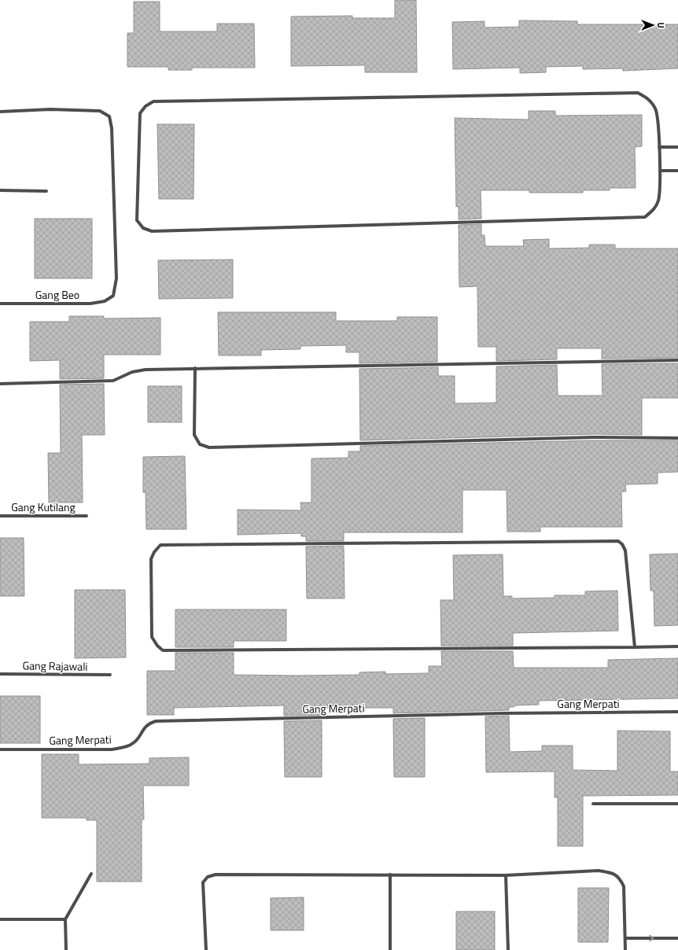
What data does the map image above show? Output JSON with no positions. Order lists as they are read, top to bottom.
{
  "streets": {
    "street": [
      "Gang Beo",
      "Gang Kutilang",
      "Gang Rajawali",
      "Gang Merpati"
    ]
  },
  "north": "right"
}
